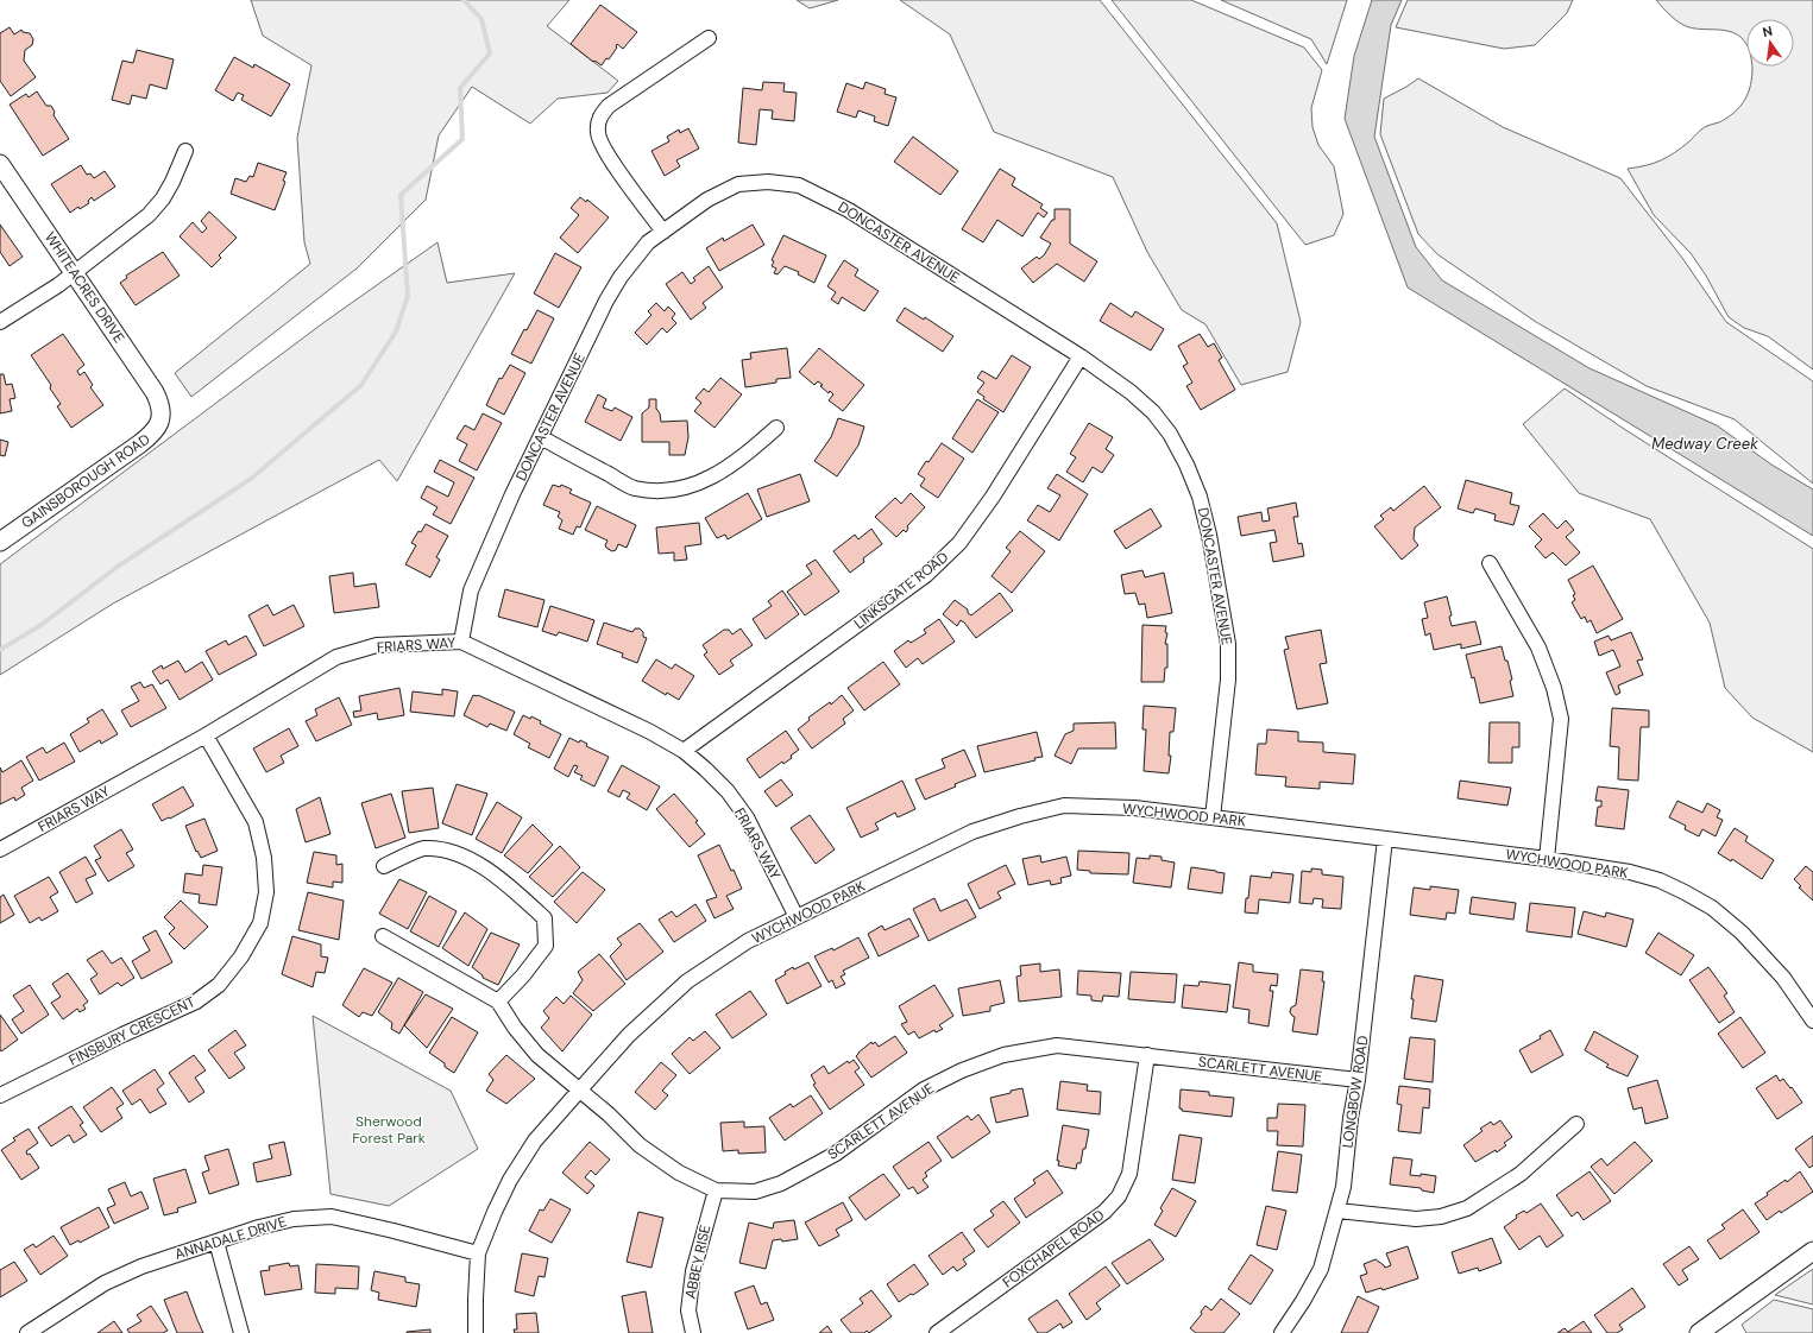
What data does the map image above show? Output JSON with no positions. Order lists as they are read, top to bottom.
{
  "streets": {
    "street": [
      "DONCASTER AVENUE",
      "WHITEACRES DRIVE",
      "GAINSBOROUGH ROAD",
      "LINKSGATE ROAD",
      "FRIARS WAY",
      "WYCHWOOD PARK",
      "FINSBURY CRESCENT",
      "SCARLETT AVENUE",
      "LONGBOW ROAD",
      "ANNADALE DRIVE",
      "FOXCHAPEL ROAD",
      "ABBEY RISE"
    ]
  },
  "crossings": [
    ["DONCASTER AVENUE", "LINKSGATE ROAD"],
    ["DONCASTER AVENUE", "FRIARS WAY"],
    ["DONCASTER AVENUE", "WYCHWOOD PARK"],
    ["WHITEACRES DRIVE", "GAINSBOROUGH ROAD"],
    ["LINKSGATE ROAD", "FRIARS WAY"],
    ["FRIARS WAY", "WYCHWOOD PARK"],
    ["FRIARS WAY", "FINSBURY CRESCENT"],
    ["WYCHWOOD PARK", "SCARLETT AVENUE"],
    ["WYCHWOOD PARK", "LONGBOW ROAD"],
    ["WYCHWOOD PARK", "ANNADALE DRIVE"],
    ["SCARLETT AVENUE", "LONGBOW ROAD"],
    ["SCARLETT AVENUE", "FOXCHAPEL ROAD"],
    ["SCARLETT AVENUE", "ABBEY RISE"]
  ],
  "water": ["Medway Creek"],
  "parks": ["Sherwood Forest Park"],
  "north": "top"
}
